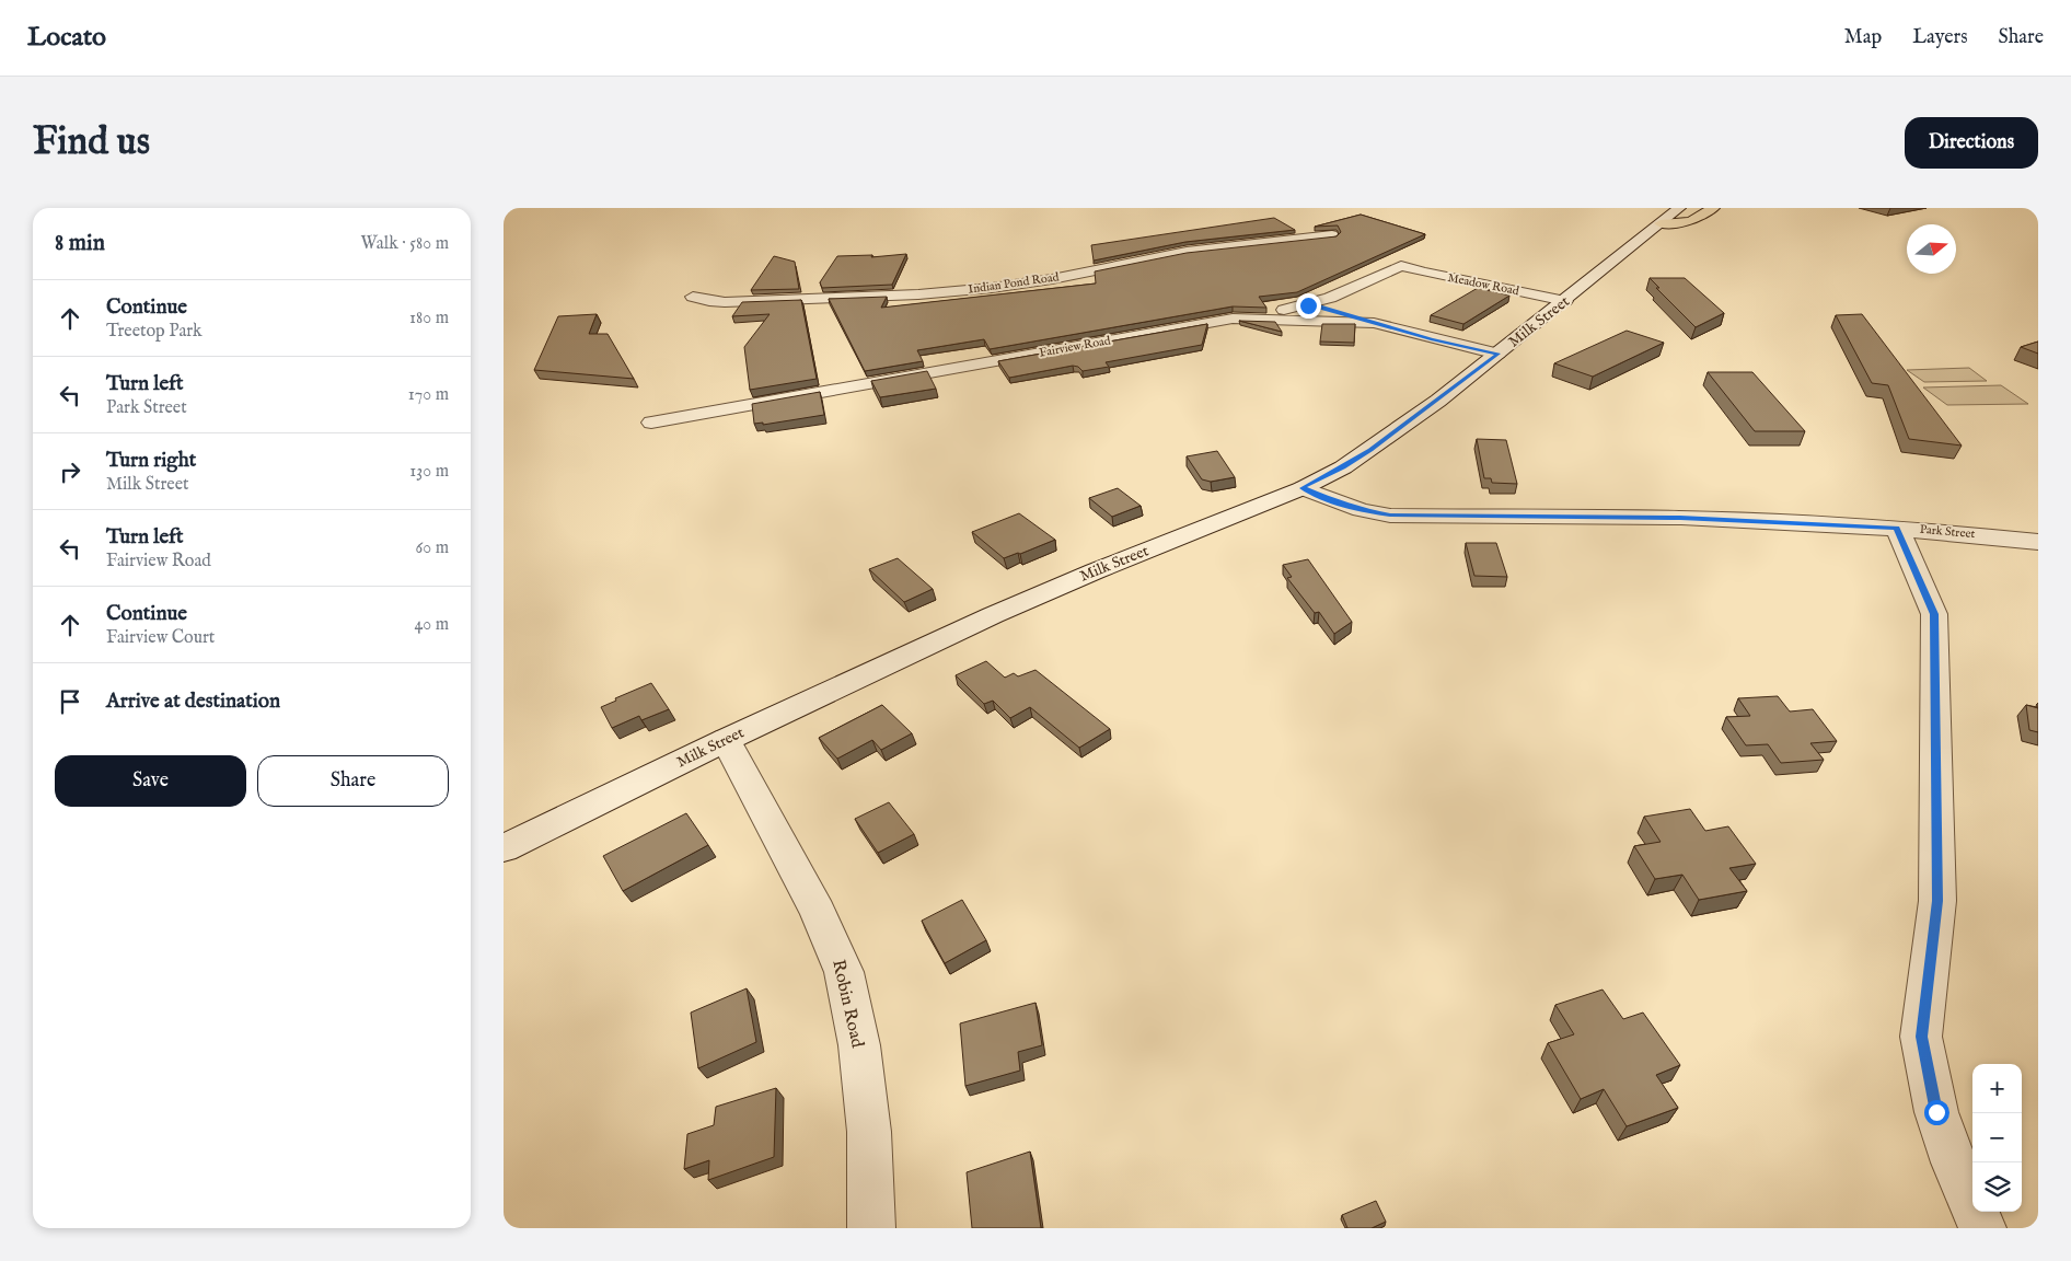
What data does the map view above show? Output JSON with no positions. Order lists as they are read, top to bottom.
{
  "streets": {
    "street": [
      "Indian Pond Road",
      "Meadow Road",
      "Milk Street",
      "Fairview Road",
      "Park Street",
      "Robin Road"
    ]
  },
  "crossings": [
    ["Meadow Road", "Milk Street"],
    ["Milk Street", "Fairview Road"],
    ["Milk Street", "Park Street"],
    ["Milk Street", "Robin Road"]
  ],
  "north": "right",
  "page": {
    "header": "Locato",
    "nav": ["Map", "Layers", "Share"],
    "buttons": [
      "Directions",
      ["Save", "Share"]
    ],
    "title": "Find us",
    "heading": ["8 min", "Walk · 580 m"],
    "list": [
      ["Continue", "Treetop Park", "180 m"],
      ["Turn left", "Park Street", "170 m"],
      ["Turn right", "Milk Street", "130 m"],
      ["Turn left", "Fairview Road", "60 m"],
      ["Continue", "Fairview Court", "40 m"],
      "Arrive at destination"
    ],
    "map_buttons": ["+", "−"]
  }
}
